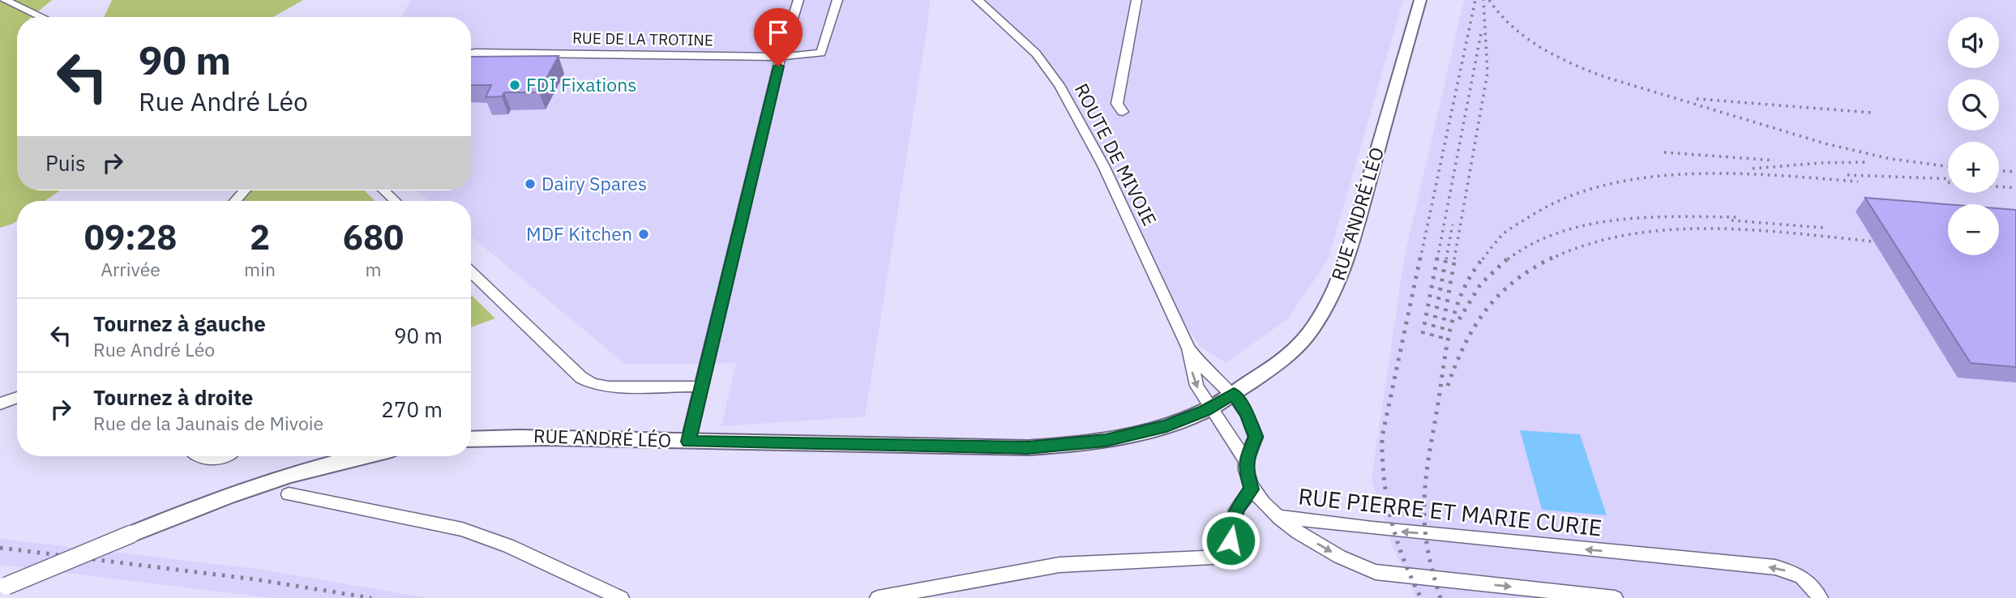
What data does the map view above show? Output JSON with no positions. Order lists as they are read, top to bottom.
{
  "streets": {
    "street": [
      "RUE DE LA TROTINE",
      "ROUTE DE MIVOIE",
      "RUE ANDRÉ LÉO",
      "RUE PIERRE ET MARIE CURIE"
    ]
  },
  "crossings": [
    ["ROUTE DE MIVOIE", "RUE ANDRÉ LÉO"]
  ],
  "places": ["FDI Fixations", "Dairy Spares", "MDF Kitchen"],
  "page": {
    "map_buttons": ["+", "−"],
    "turn": ["90 m", "Rue André Léo"],
    "then": "Puis",
    "eta": [
      "09:28",
      "Arrivée",
      "2",
      "min",
      "680",
      "m"
    ],
    "list": [
      {
        "name": "Tournez à gauche",
        "note": "Rue André Léo",
        "value": "90 m"
      },
      {
        "name": "Tournez à droite",
        "note": "Rue de la Jaunais de Mivoie",
        "value": "270 m"
      }
    ]
  }
}
